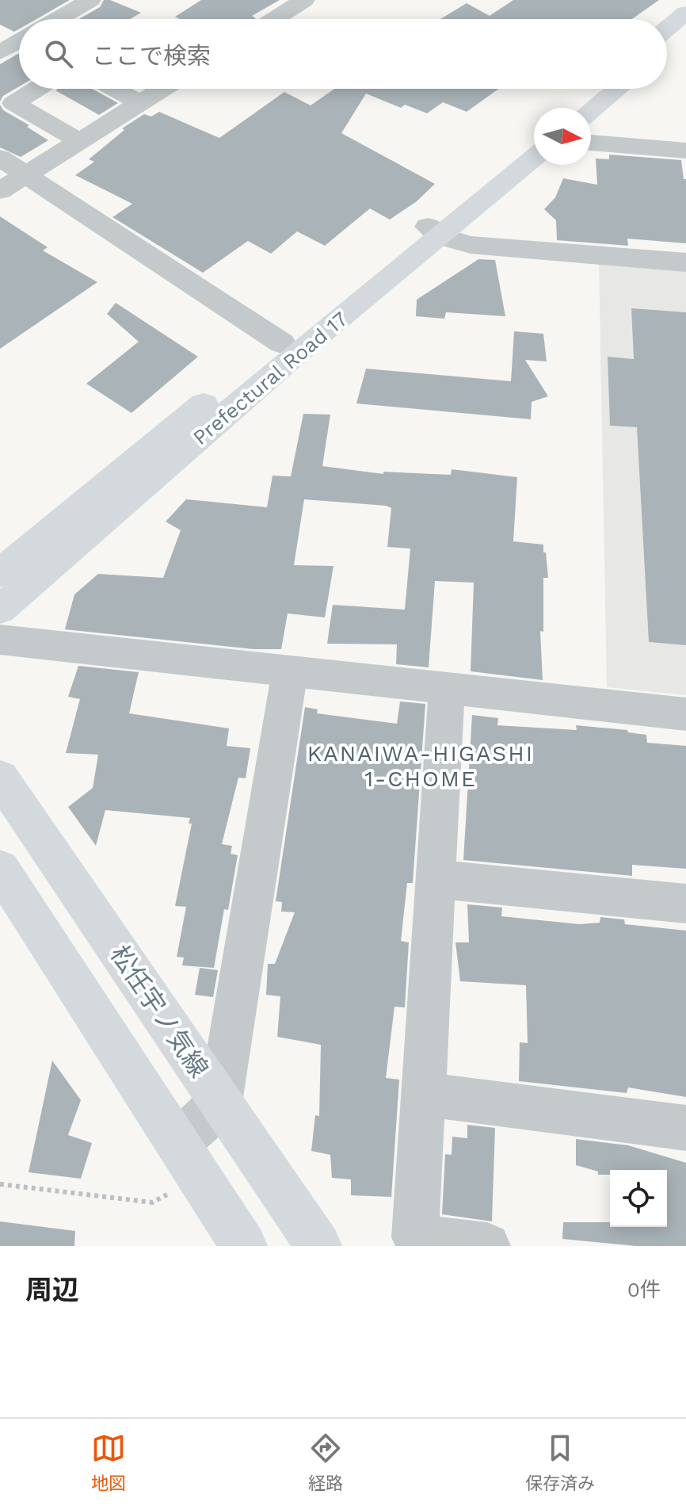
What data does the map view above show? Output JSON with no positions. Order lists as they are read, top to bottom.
{
  "streets": {
    "main road": ["Prefectural Road 17", "松任宇ノ気線"]
  },
  "districts": ["KANAIWA-HIGASHI 1-CHOME"],
  "north": "right",
  "page": {
    "search": "ここで検索",
    "heading": ["周辺", "0件"],
    "nav": ["地図", "経路", "保存済み"]
  }
}
